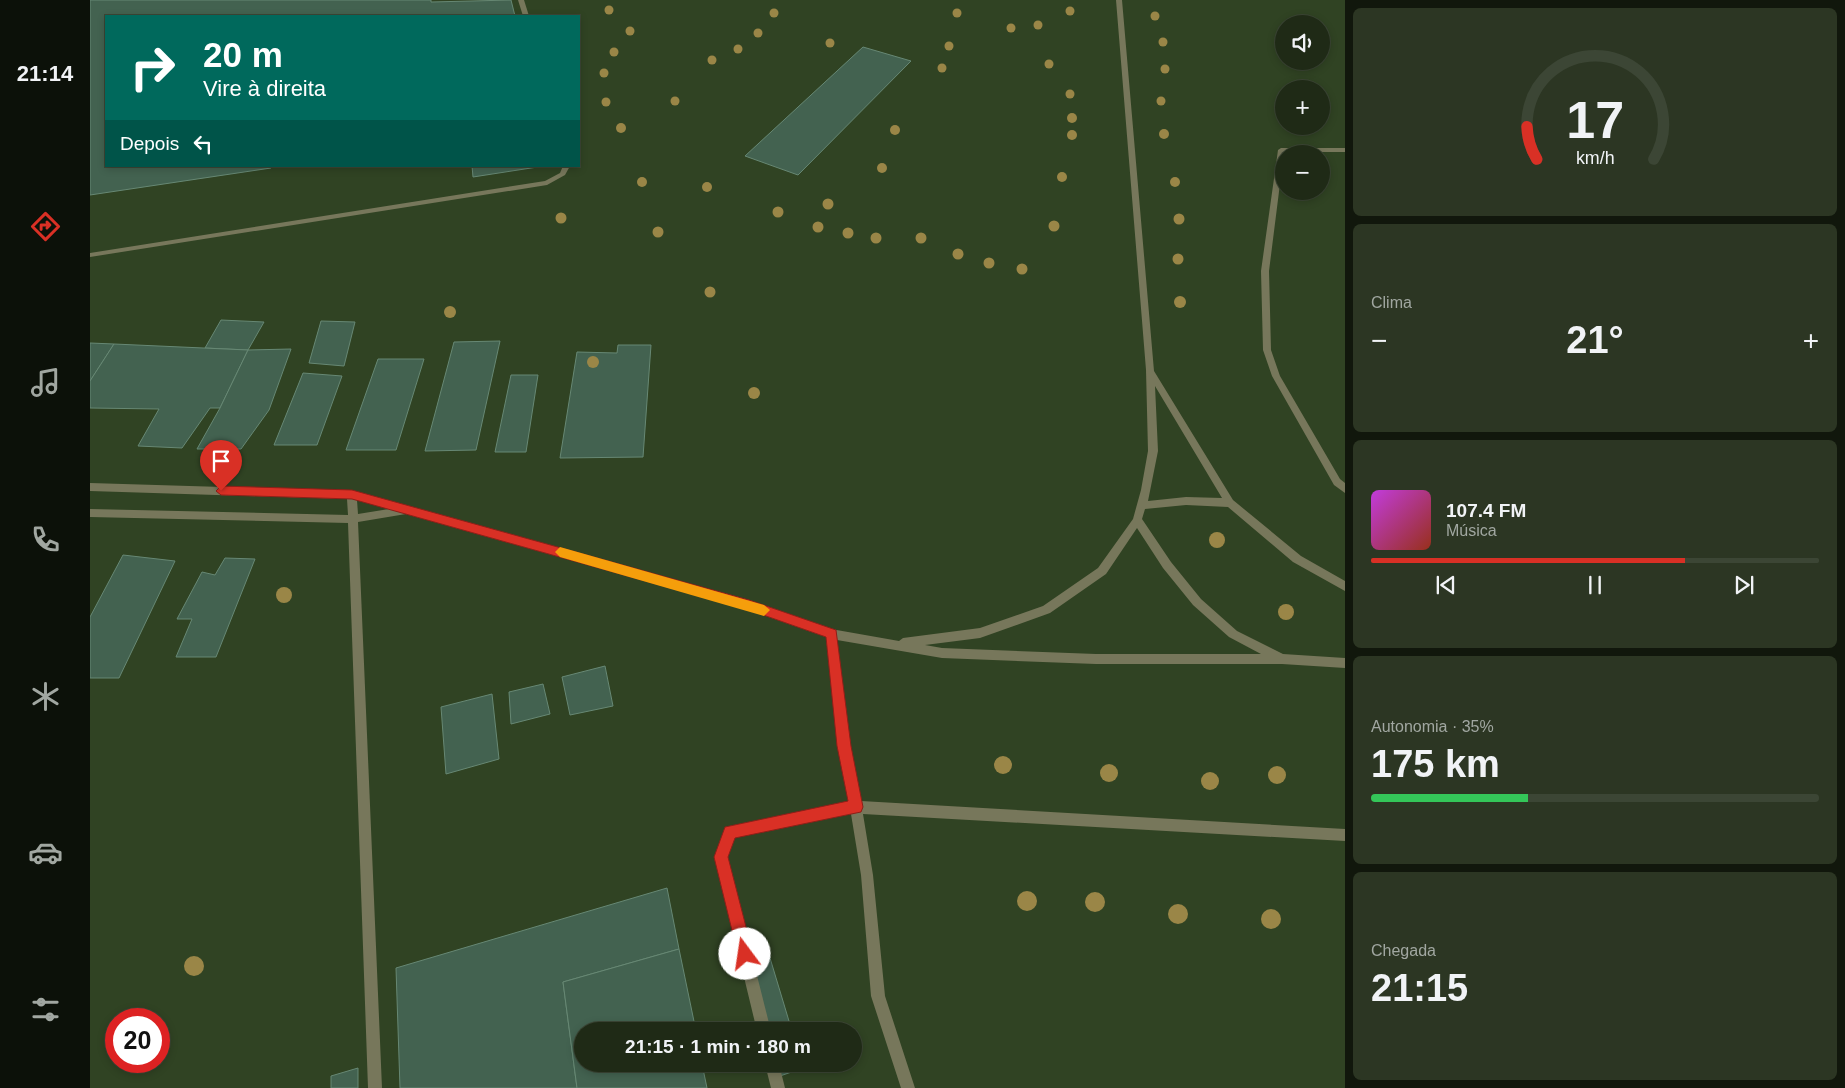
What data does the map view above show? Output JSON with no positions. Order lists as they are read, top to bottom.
{
  "page": {
    "tabs": "21:14",
    "map_buttons": ["+", "−"],
    "turn": ["20 m", "Vire à direita"],
    "then": "Depois",
    "tile": [
      "Clima",
      ["Autonomia · 35%", "175 km"],
      ["Chegada", "21:15"]
    ],
    "heat": ["−", "21°", "+"],
    "song": ["107.4 FM", "Música"],
    "limit": "20",
    "trip": "21:15 · 1 min · 180 m",
    "gauge": ["17", "km/h"]
  }
}
